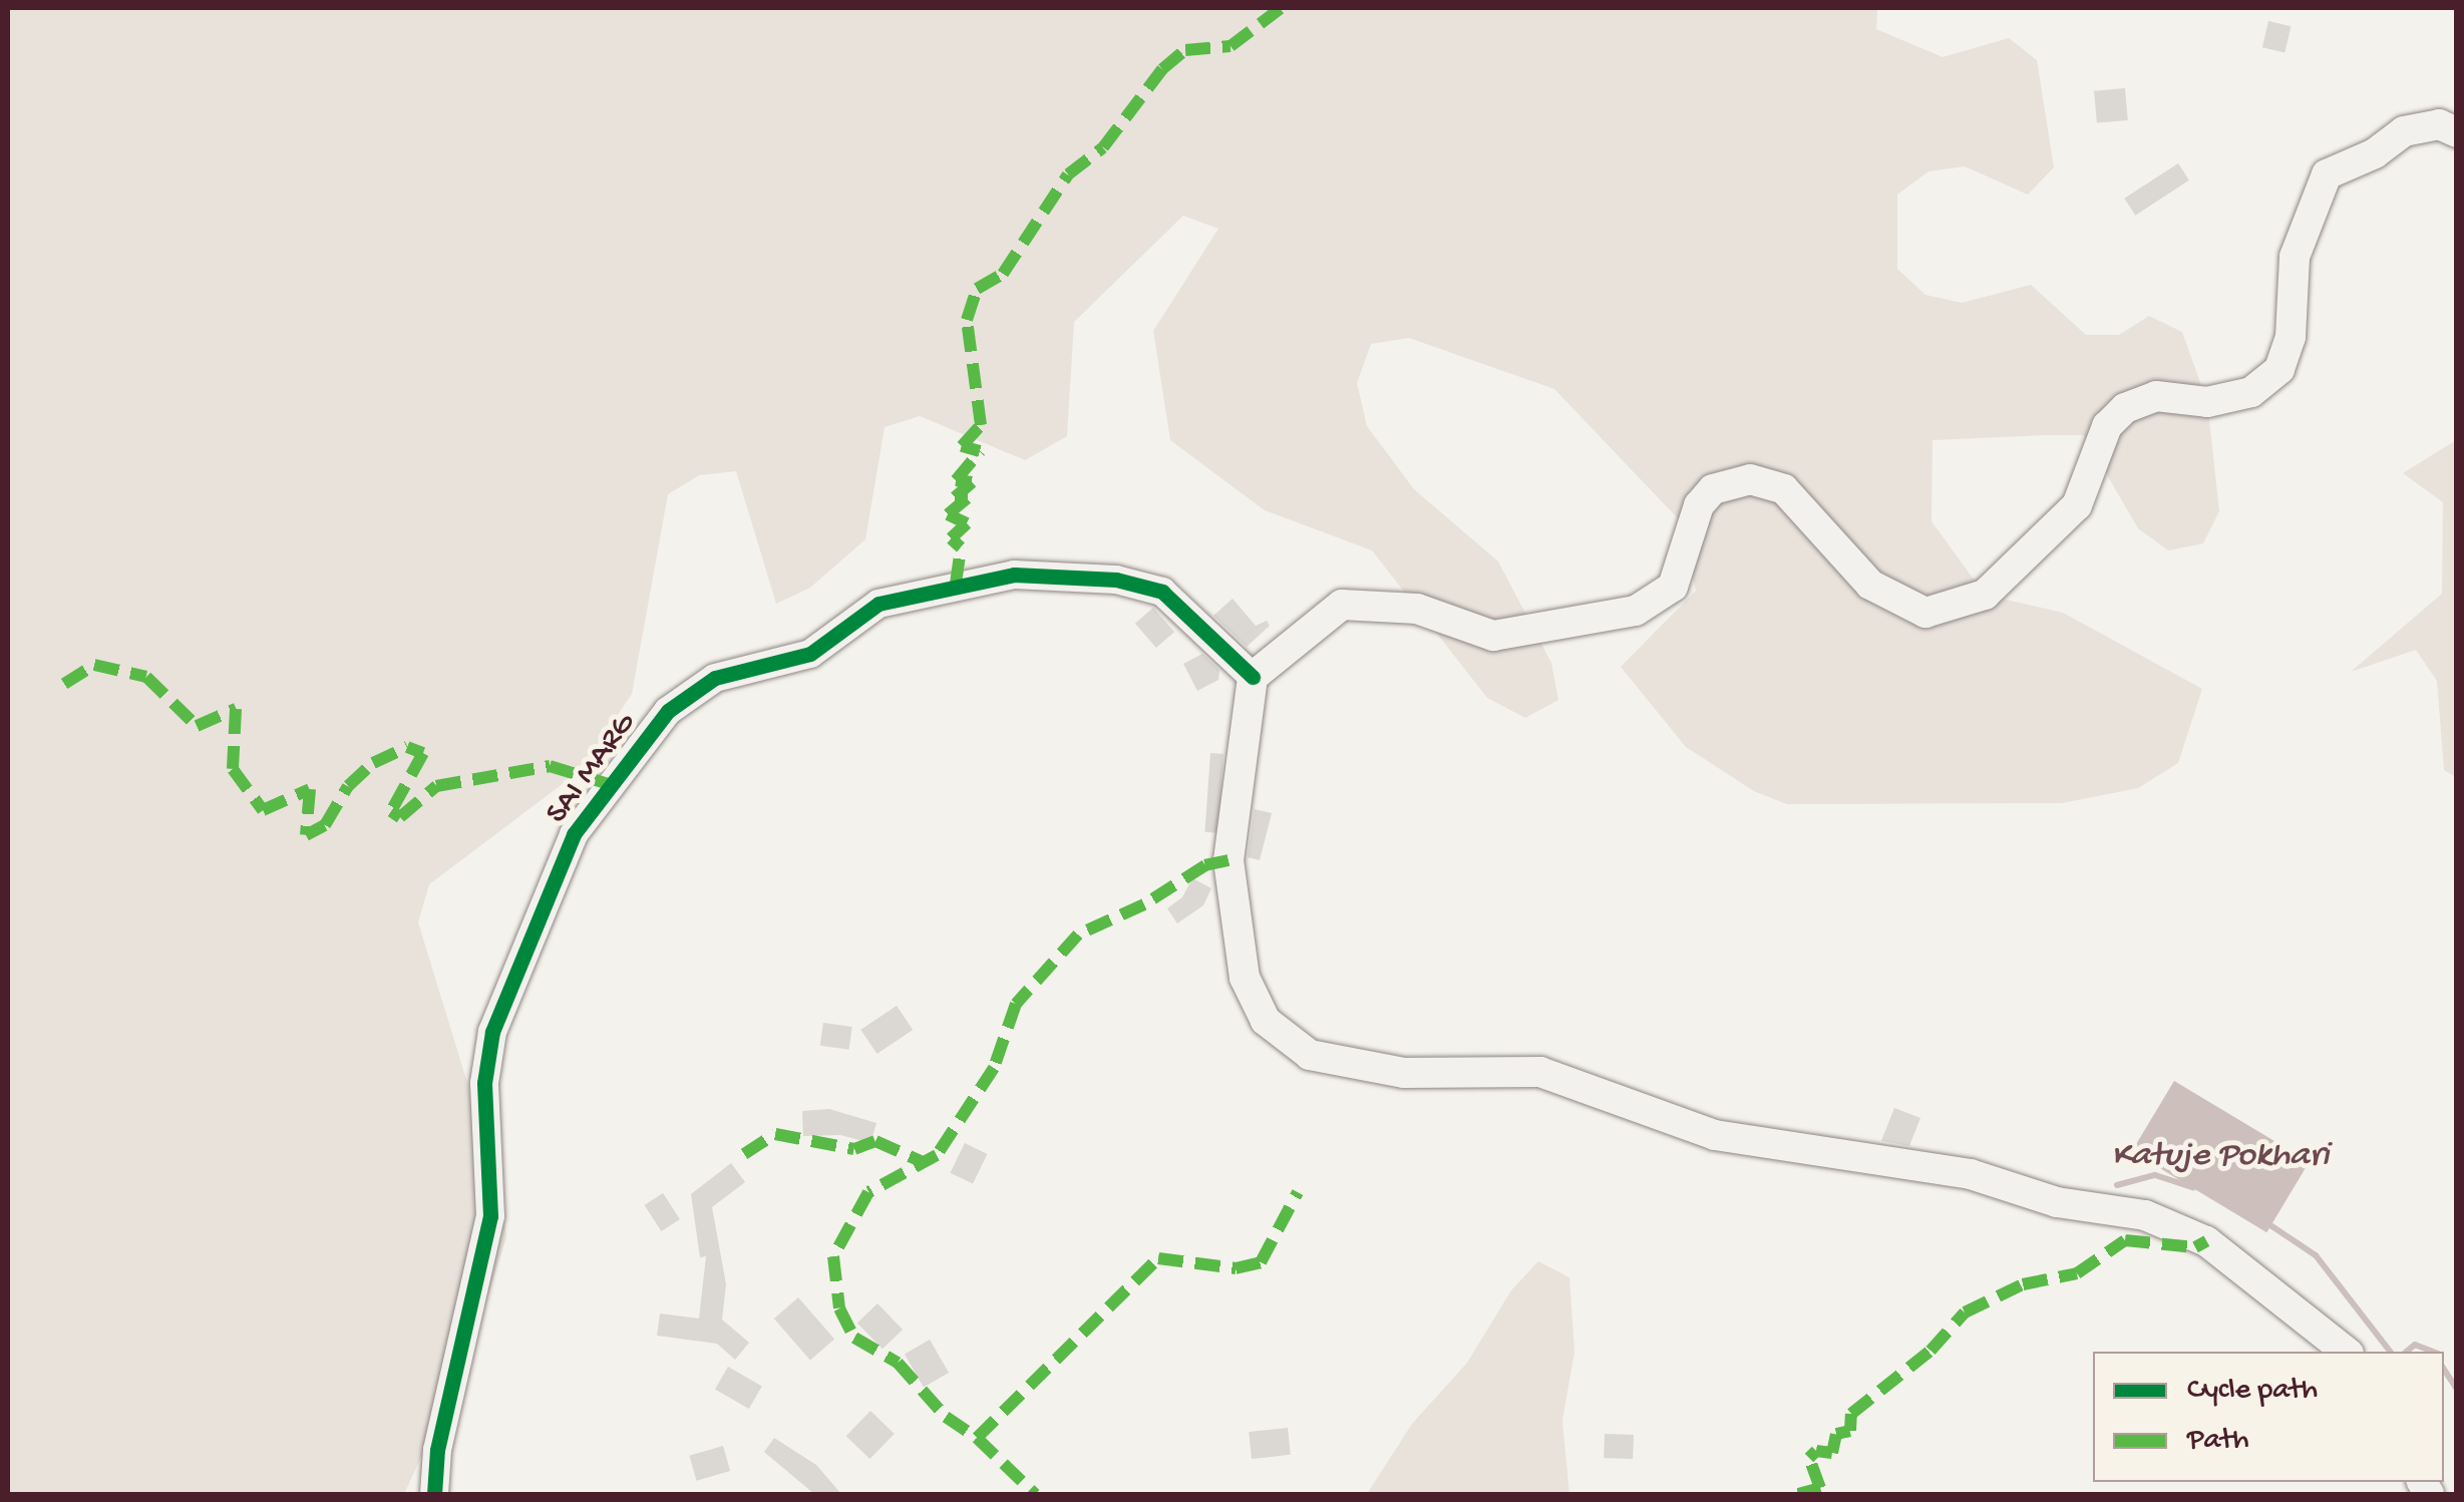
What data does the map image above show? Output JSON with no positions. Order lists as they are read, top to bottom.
{
  "streets": {
    "street": ["SAI MARG"]
  },
  "water": ["Katuje Pokhari"],
  "legend": ["Cycle path", "Path"]
}
